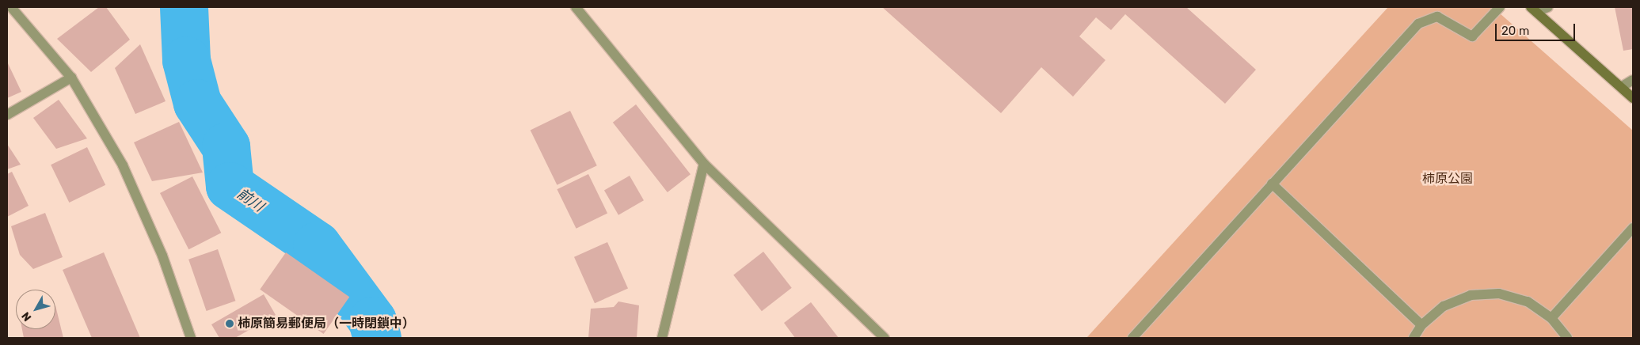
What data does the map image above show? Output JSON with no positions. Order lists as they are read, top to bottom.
{
  "water": ["前川"],
  "parks": ["柿原公園"],
  "places": ["柿原簡易郵便局（一時閉鎖中）"],
  "scale_bar": "20 m",
  "north": "bottom left"
}
